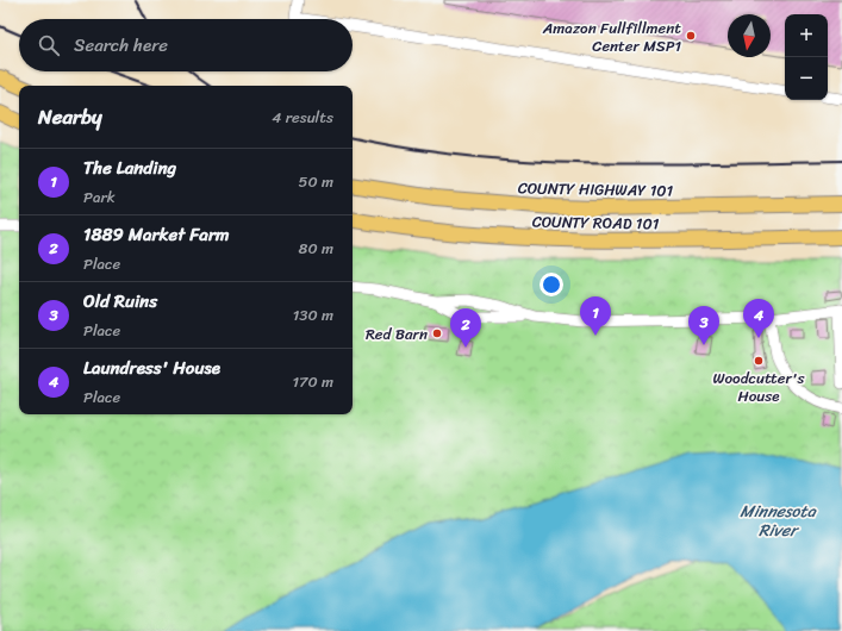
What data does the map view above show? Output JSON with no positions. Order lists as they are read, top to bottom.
{
  "streets": {
    "main road": ["COUNTY HIGHWAY 101", "COUNTY ROAD 101"]
  },
  "water": ["Minnesota River"],
  "places": ["Amazon Fullfillment Center MSP1", "Red Barn", "Woodcutter's House"],
  "north": "bottom",
  "page": {
    "map_buttons": ["+", "−"],
    "search": "Search here",
    "heading": ["Nearby", "4 results"],
    "list": [
      {
        "mark": "1",
        "name": "The Landing",
        "note": "Park",
        "value": "50 m"
      },
      {
        "mark": "2",
        "name": "1889 Market Farm",
        "note": "Place",
        "value": "80 m"
      },
      {
        "mark": "3",
        "name": "Old Ruins",
        "note": "Place",
        "value": "130 m"
      },
      {
        "mark": "4",
        "name": "Laundress' House",
        "note": "Place",
        "value": "170 m"
      }
    ],
    "pins": [
      "1",
      "4",
      "3",
      "2"
    ]
  }
}
